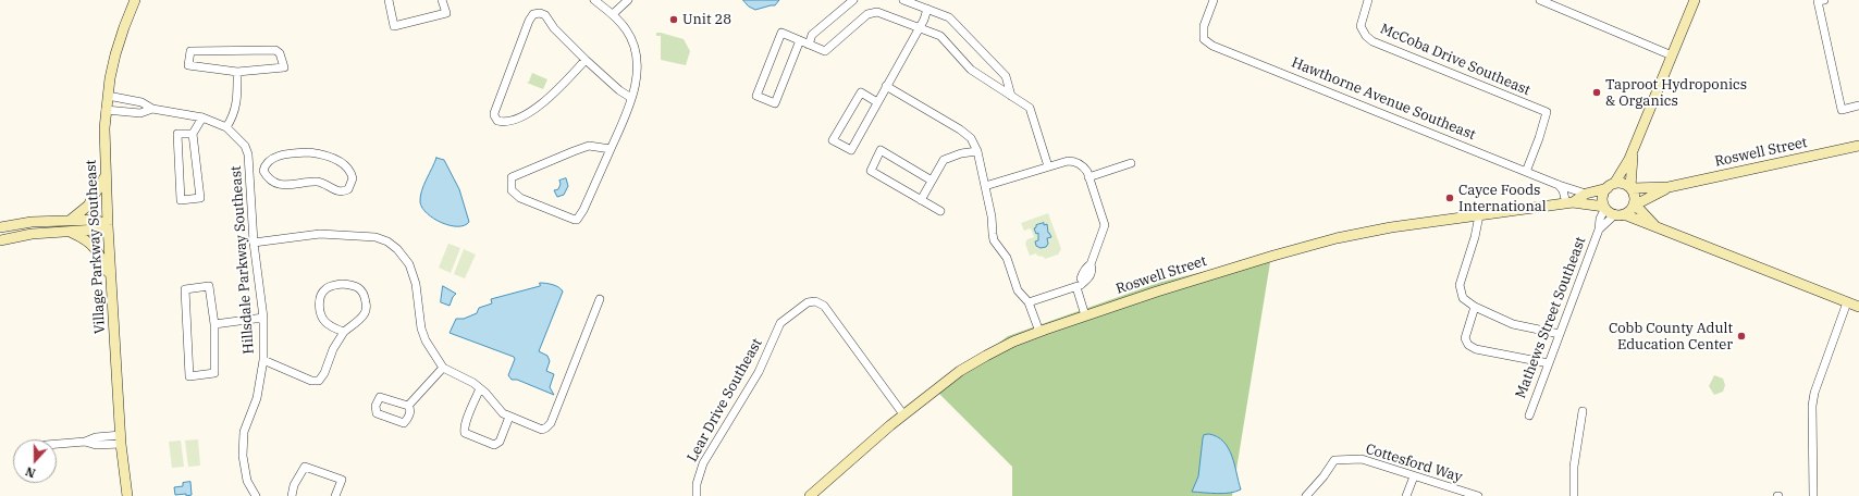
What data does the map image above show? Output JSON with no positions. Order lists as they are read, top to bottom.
{
  "streets": {
    "street": [
      "McCoba Drive Southeast",
      "Hawthorne Avenue Southeast",
      "Roswell Street",
      "Village Parkway Southeast",
      "Hillsdale Parkway Southeast",
      "Mathews Street Southeast",
      "Lear Drive Southeast",
      "Cottesford Way"
    ]
  },
  "crossings": [
    ["McCoba Drive Southeast", "Hawthorne Avenue Southeast"],
    ["Hawthorne Avenue Southeast", "Roswell Street"],
    ["Roswell Street", "Mathews Street Southeast"],
    ["Roswell Street", "Lear Drive Southeast"],
    ["Village Parkway Southeast", "Hillsdale Parkway Southeast"]
  ],
  "places": [
    "Unit 28",
    "Taproot Hydroponics & Organics",
    "Cayce Foods International",
    "Cobb County Adult Education Center"
  ],
  "north": "bottom"
}
